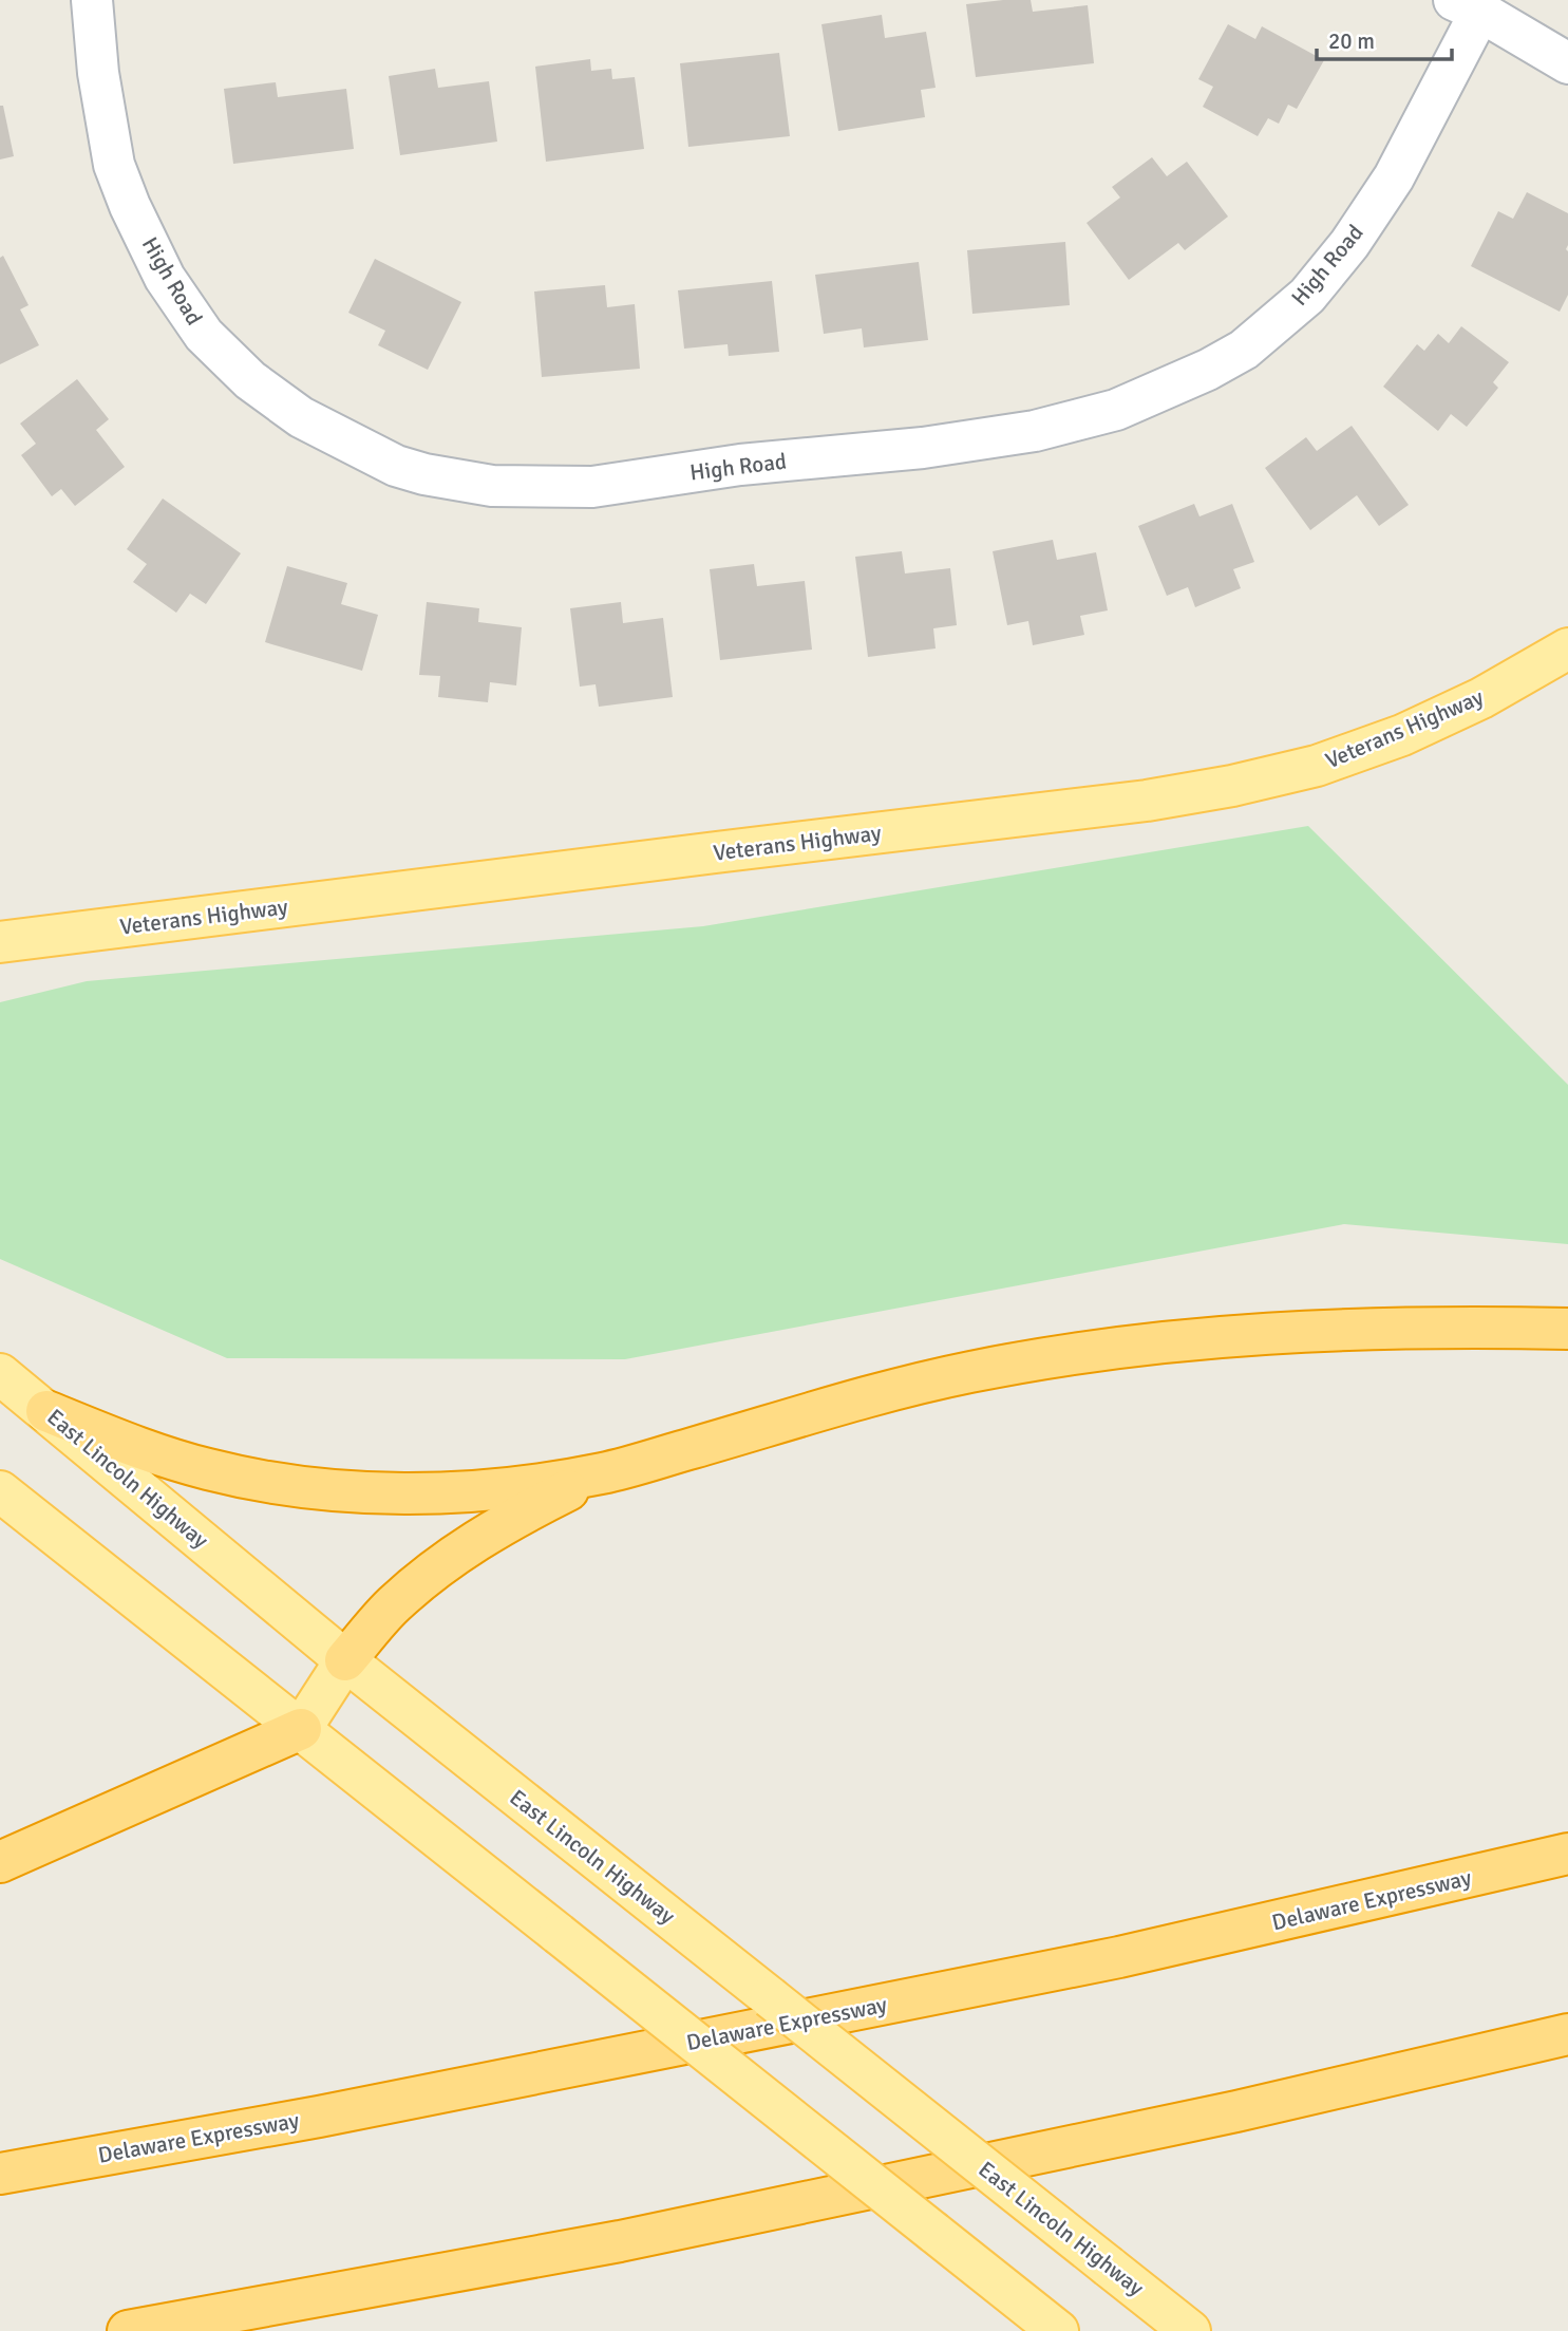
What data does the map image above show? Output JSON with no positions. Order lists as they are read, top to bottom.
{
  "streets": {
    "highway": ["Delaware Expressway"],
    "main road": ["Veterans Highway", "East Lincoln Highway"],
    "street": ["High Road"]
  },
  "scale_bar": "20 m"
}
